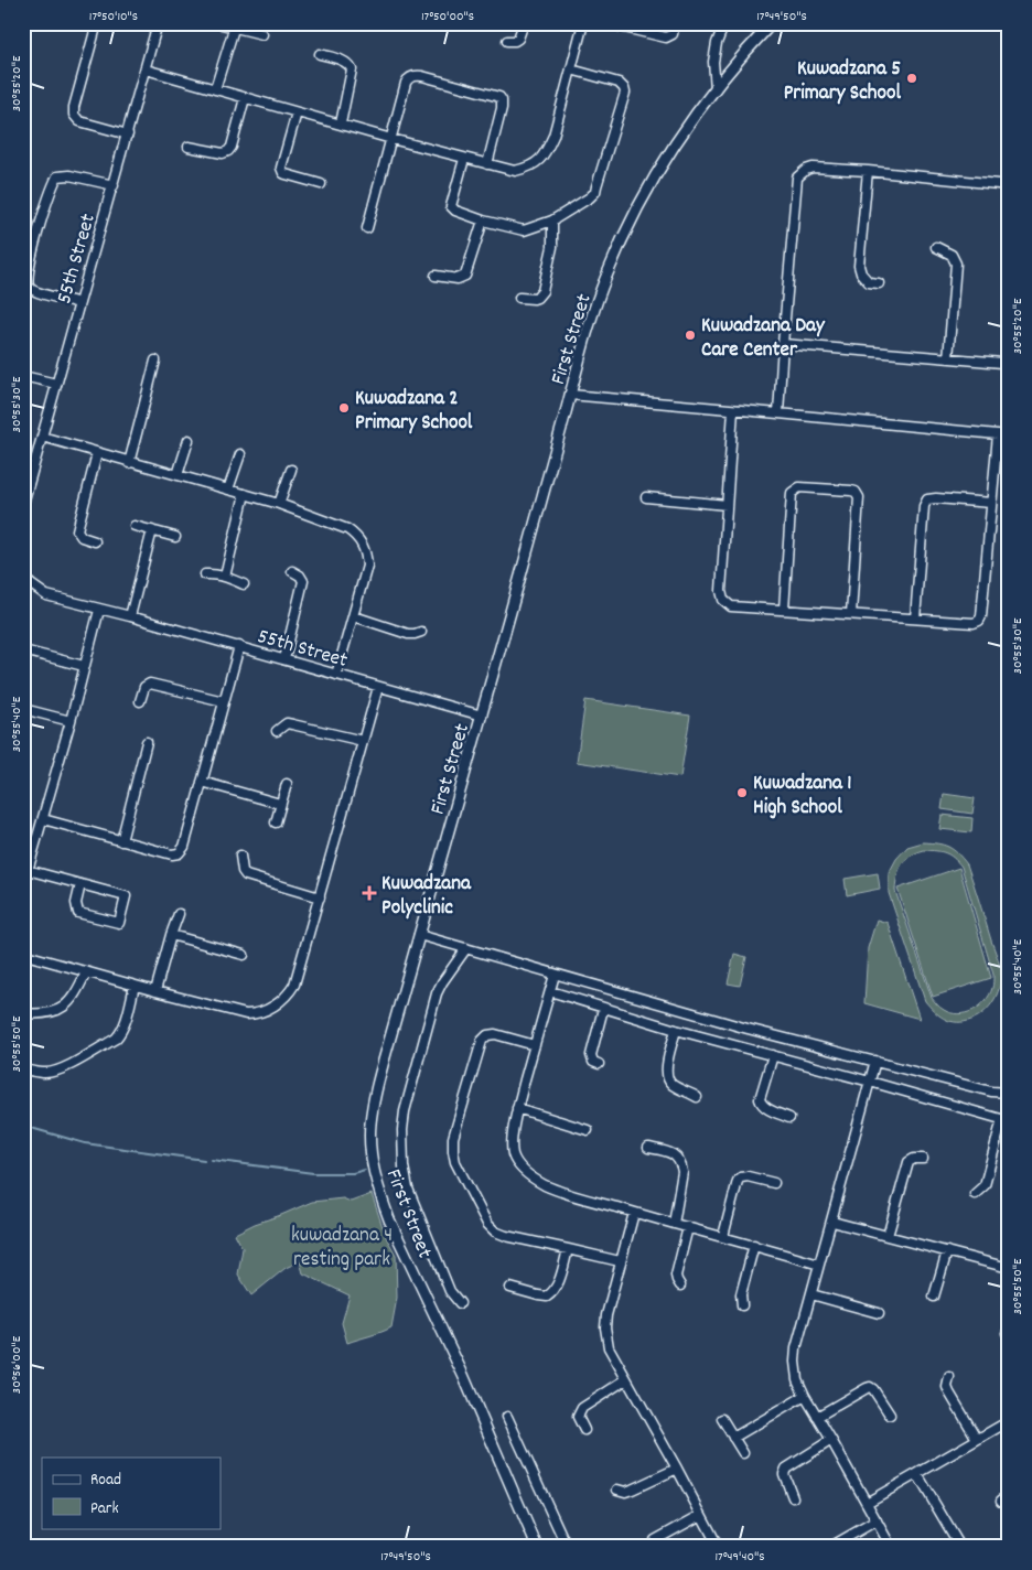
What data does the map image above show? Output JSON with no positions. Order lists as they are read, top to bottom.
{
  "streets": {
    "street": ["55th Street", "First Street"]
  },
  "crossings": [
    ["55th Street", "First Street"]
  ],
  "parks": ["kuwadzana 4 resting park"],
  "places": {
    "other": [
      "Kuwadzana 5 Primary School",
      "Kuwadzana Day Care Center",
      "Kuwadzana 2 Primary School",
      "Kuwadzana 1 High School"
    ],
    "health": ["Kuwadzana Polyclinic"]
  },
  "legend": ["Road", "Park"],
  "coordinates": [
    "17°50'10\"S",
    "17°50'00\"S",
    "17°49'50\"S",
    "30°55'20\"E",
    "30°55'30\"E",
    "30°55'40\"E",
    "30°55'50\"E",
    "30°56'00\"E",
    "17°49'40\"S"
  ]
}
